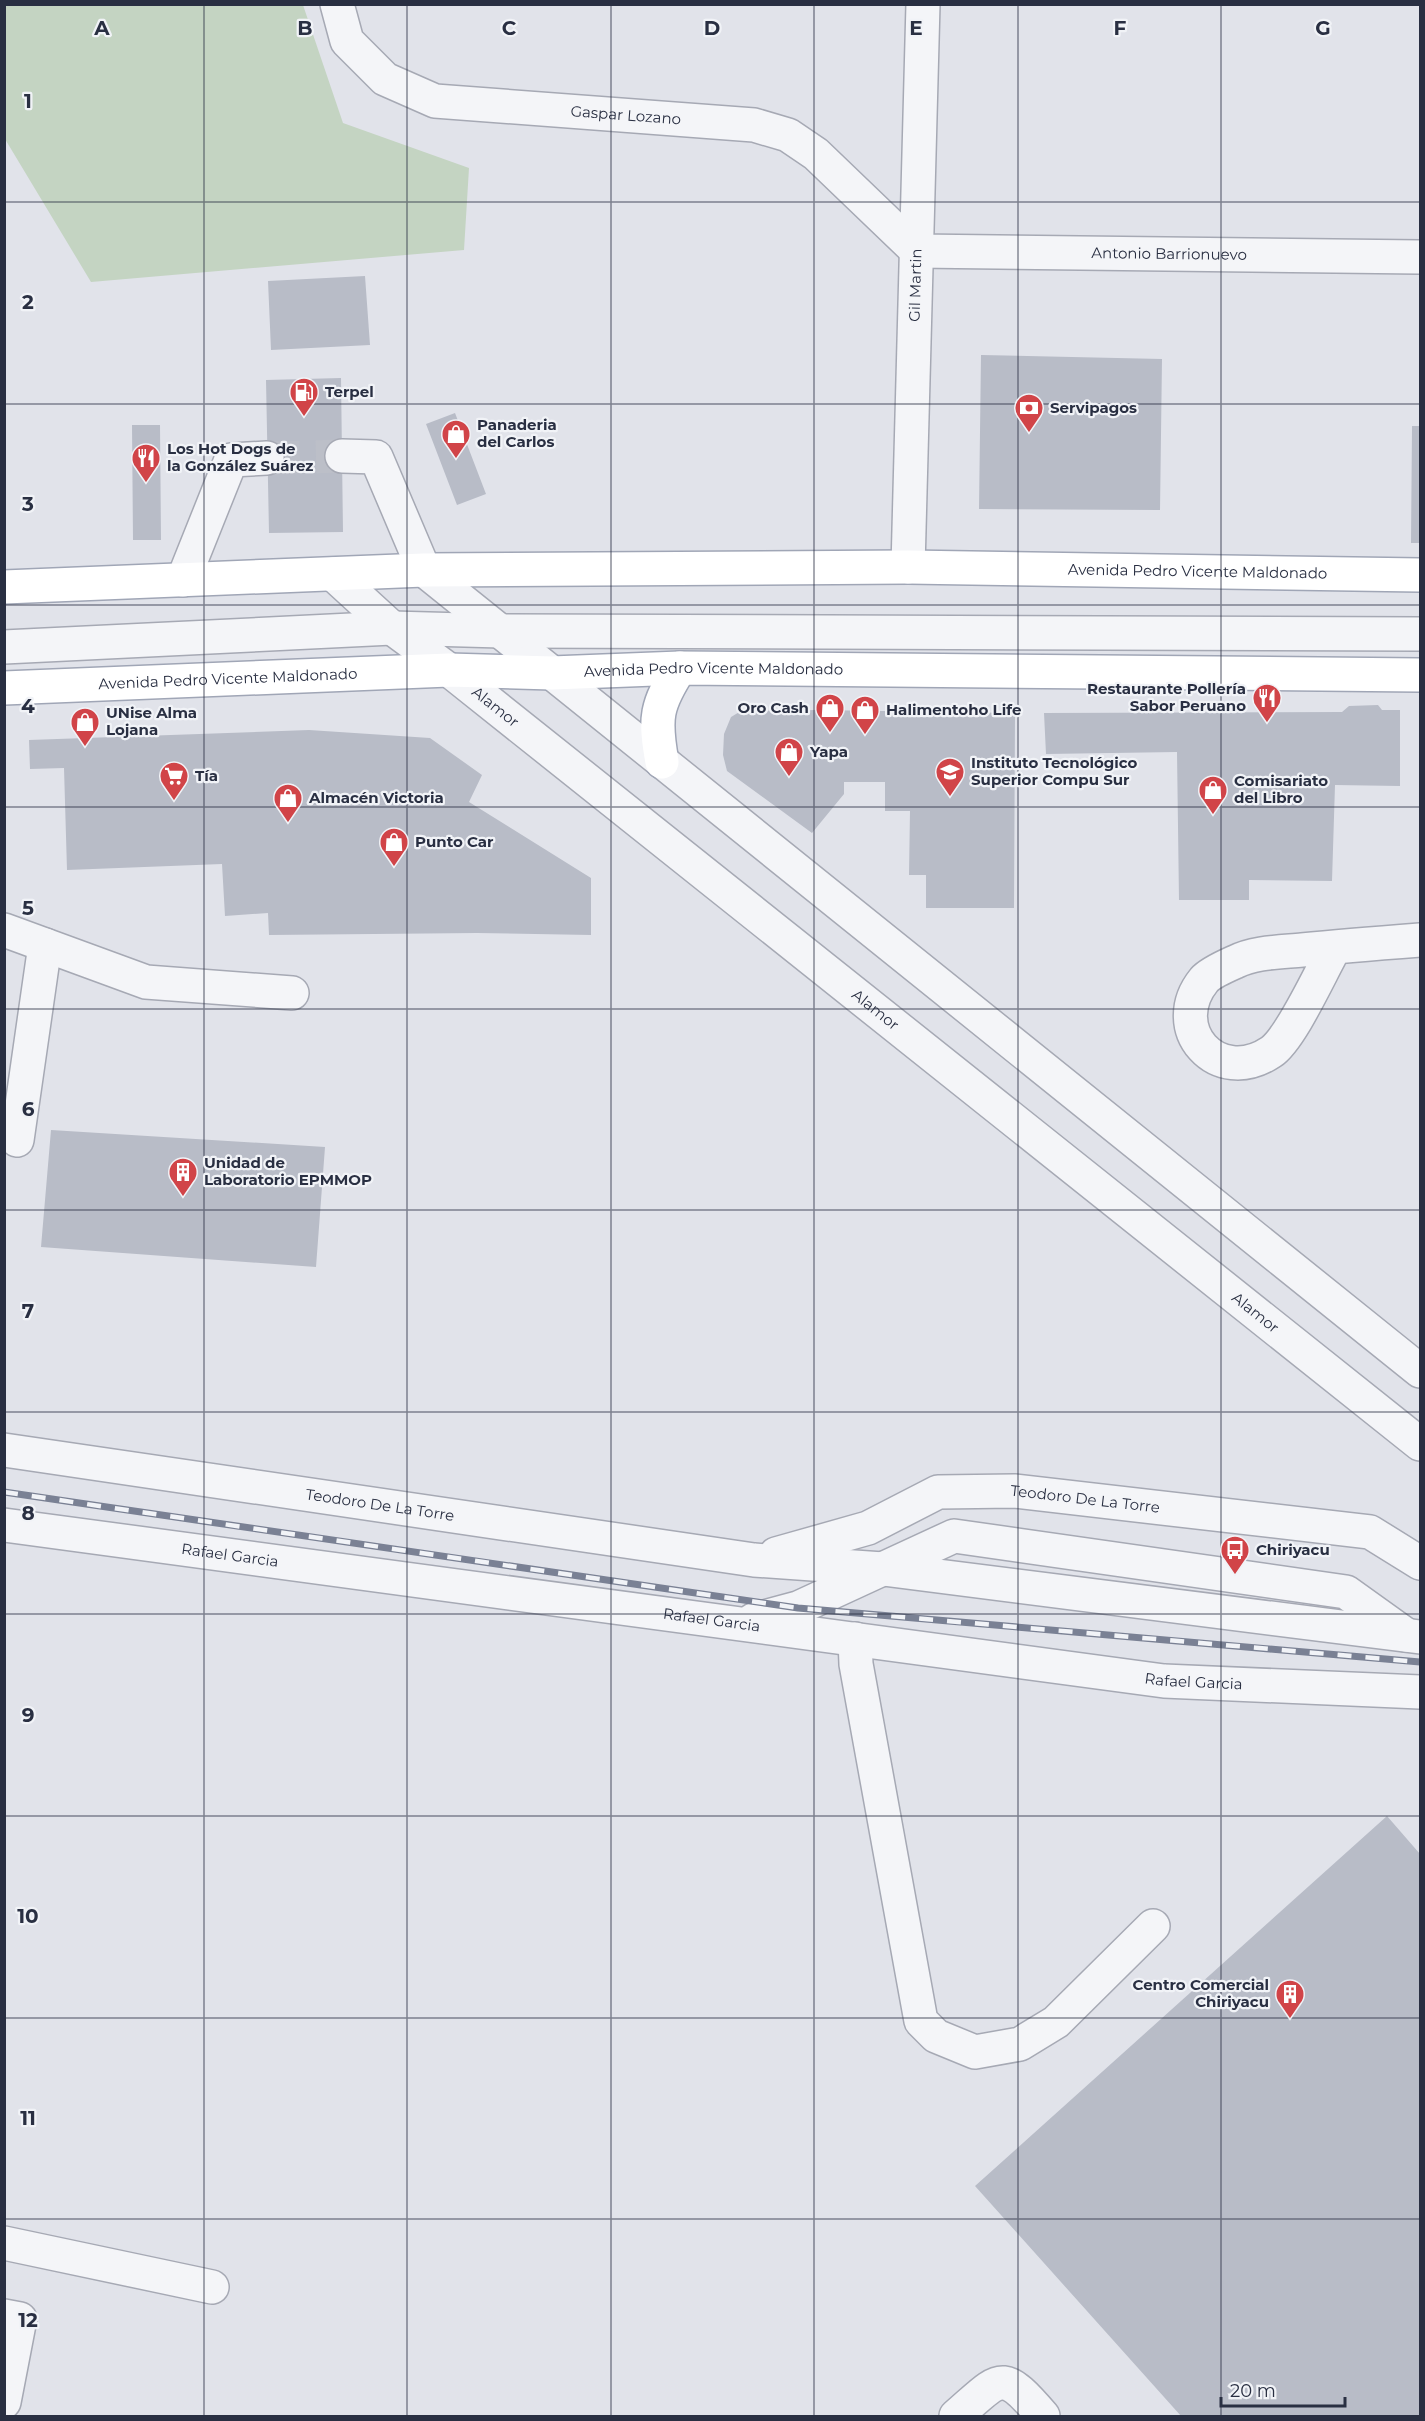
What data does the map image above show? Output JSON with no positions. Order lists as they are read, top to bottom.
{
  "streets": {
    "main road": ["Avenida Pedro Vicente Maldonado"],
    "street": [
      "Gaspar Lozano",
      "Antonio Barrionuevo",
      "Gil Martin",
      "Alamor",
      "Teodoro De La Torre",
      "Rafael Garcia"
    ]
  },
  "crossings": [
    ["Gaspar Lozano", "Antonio Barrionuevo"],
    ["Gaspar Lozano", "Gil Martin"],
    ["Antonio Barrionuevo", "Gil Martin"],
    ["Gil Martin", "Avenida Pedro Vicente Maldonado"],
    ["Avenida Pedro Vicente Maldonado", "Alamor"]
  ],
  "places": {
    "fuel station": ["Terpel"],
    "bank": ["Servipagos"],
    "shop": [
      "Panaderia del Carlos",
      "Oro Cash",
      "Halimentoho Life",
      "UNise Alma Lojana",
      "Yapa",
      "Comisariato del Libro",
      "Almacén Victoria",
      "Punto Car"
    ],
    "restaurant": ["Los Hot Dogs de la González Suárez", "Restaurante Pollería Sabor Peruano"],
    "school or university": ["Instituto Tecnológico Superior Compu Sur"],
    "supermarket": ["Tía"],
    "building": ["Unidad de Laboratorio EPMMOP", "Centro Comercial Chiriyacu"],
    "bus stop": ["Chiriyacu"]
  },
  "scale_bar": "20 m",
  "grid": {
    "columns": [
      "A",
      "B",
      "C",
      "D",
      "E",
      "F",
      "G"
    ],
    "rows": [
      "1",
      "2",
      "3",
      "4",
      "5",
      "6",
      "7",
      "8",
      "9",
      "10",
      "11",
      "12"
    ]
  }
}
